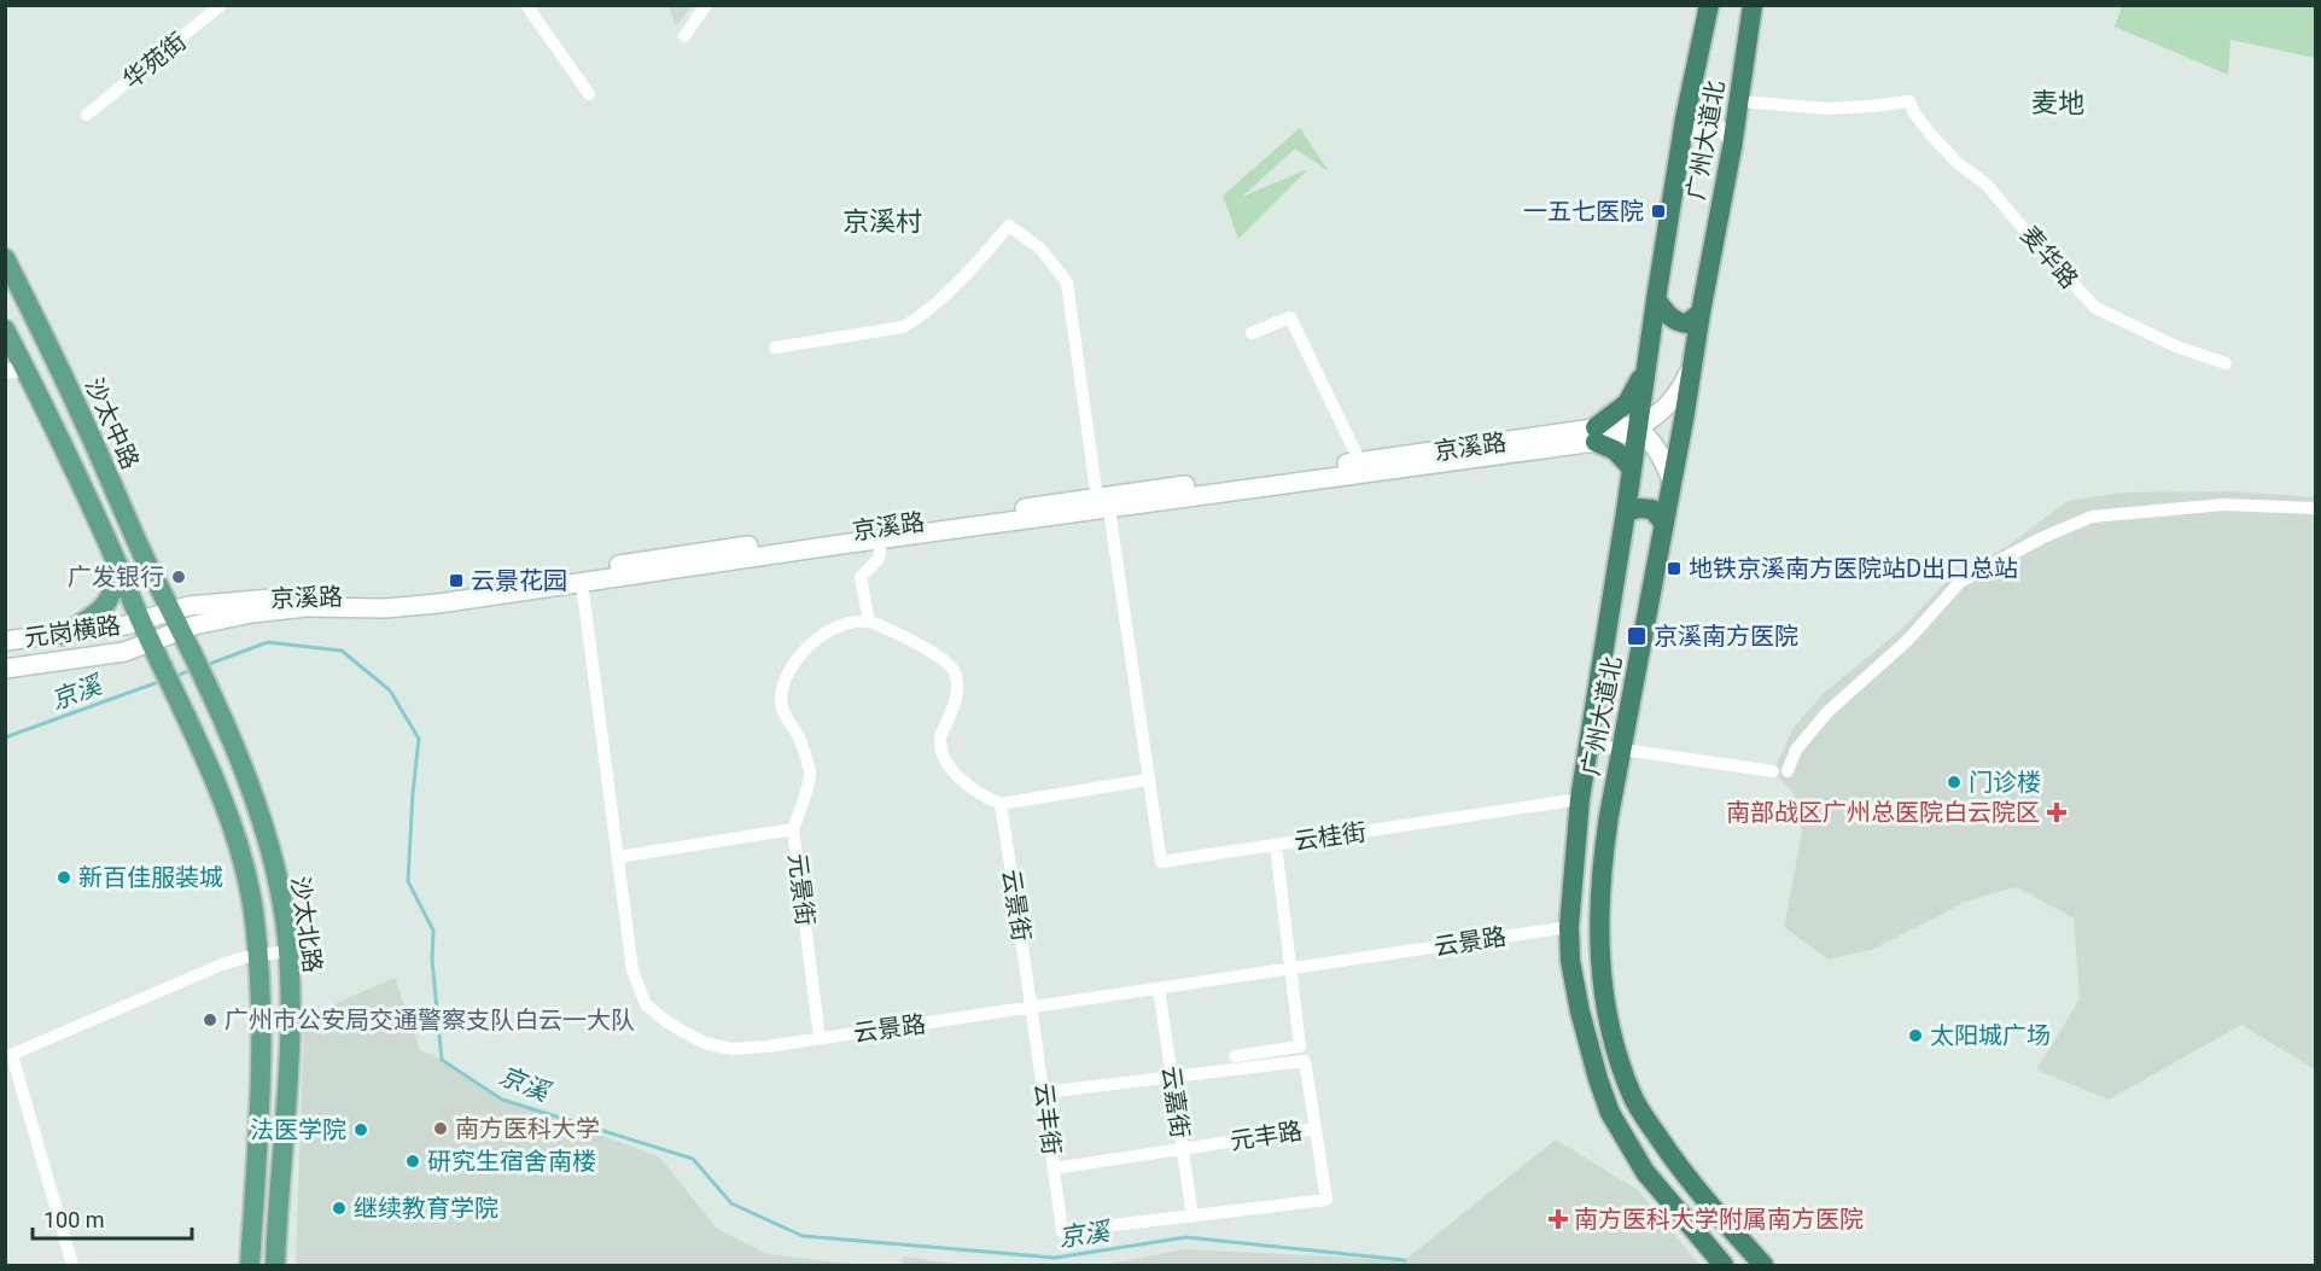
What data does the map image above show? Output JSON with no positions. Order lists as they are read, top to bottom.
{
  "streets": {
    "highway": ["广州大道北"],
    "main road": [
      "沙太中路",
      "京溪路",
      "元岗横路",
      "沙太北路"
    ],
    "street": [
      "华苑街",
      "麦华路",
      "云桂街",
      "元景街",
      "云景街",
      "云景路",
      "云嘉街",
      "云丰街",
      "元丰路"
    ]
  },
  "crossings": [
    ["广州大道北", "麦华路"],
    ["广州大道北", "京溪路"],
    ["广州大道北", "云桂街"],
    ["广州大道北", "云景路"],
    ["沙太中路", "京溪路"],
    ["沙太中路", "沙太北路"],
    ["京溪路", "元岗横路"],
    ["京溪路", "云桂街"],
    ["京溪路", "沙太北路"],
    ["京溪路", "云景路"],
    ["元景街", "云景路"],
    ["云景街", "云景路"],
    ["云景街", "云丰街"],
    ["云景路", "云嘉街"],
    ["云景路", "云丰街"],
    ["云嘉街", "元丰路"],
    ["云丰街", "元丰路"]
  ],
  "districts": ["麦地", "京溪村"],
  "water": ["京溪"],
  "places": {
    "transit": [
      "一五七医院",
      "地铁京溪南方医院站D出口总站",
      "云景花园",
      "京溪南方医院"
    ],
    "other": [
      "广发银行",
      "门诊楼",
      "新百佳服装城",
      "广州市公安局交通警察支队白云一大队",
      "太阳城广场",
      "南方医科大学",
      "法医学院",
      "研究生宿舍南楼",
      "继续教育学院"
    ],
    "health": ["南部战区广州总医院白云院区", "南方医科大学附属南方医院"]
  },
  "scale_bar": "100 m"
}
